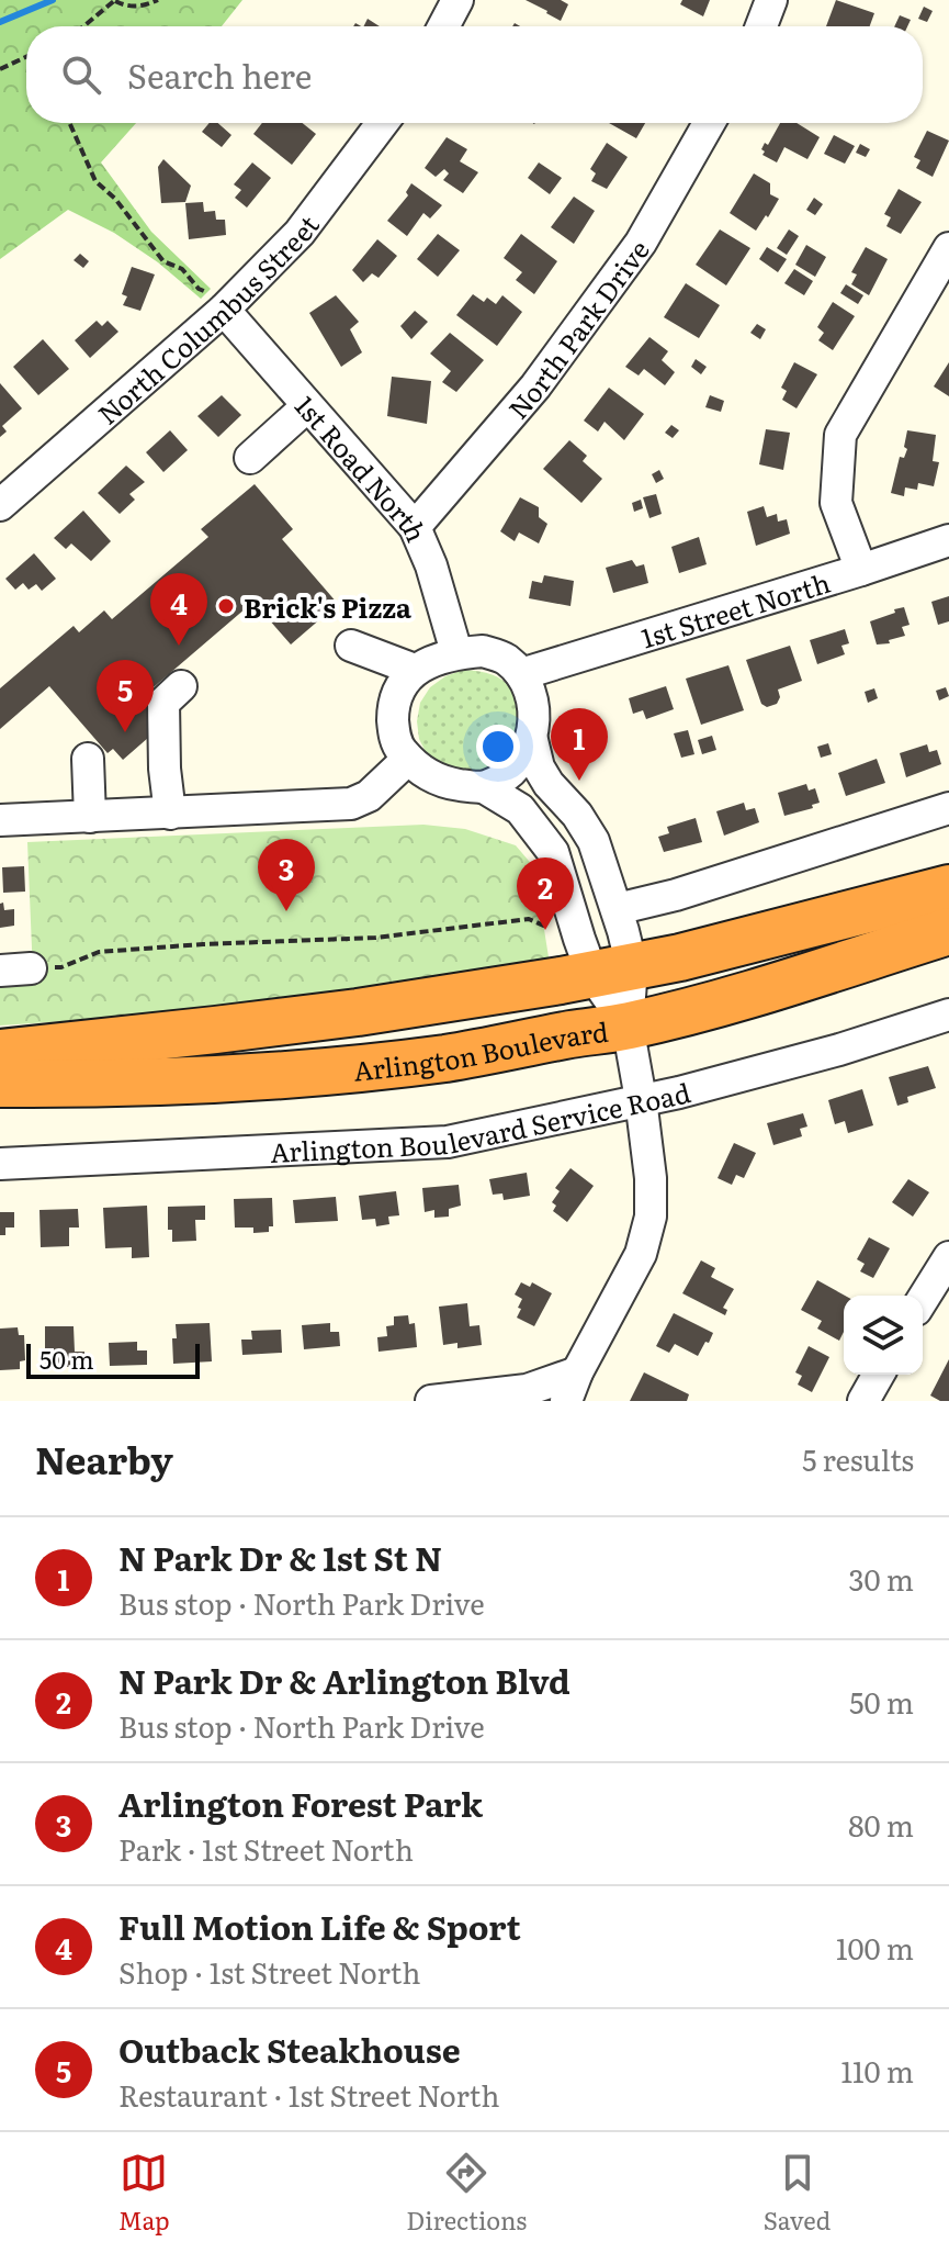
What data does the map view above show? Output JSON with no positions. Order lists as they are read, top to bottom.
{
  "streets": {
    "highway": ["Arlington Boulevard"],
    "street": [
      "North Columbus Street",
      "North Park Drive",
      "1st Road North",
      "1st Street North",
      "Arlington Boulevard Service Road"
    ]
  },
  "crossings": [
    ["North Columbus Street", "1st Road North"],
    ["North Park Drive", "1st Road North"],
    ["1st Road North", "1st Street North"]
  ],
  "places": ["Brick's Pizza"],
  "scale_bar": "50 m",
  "page": {
    "search": "Search here",
    "pins": [
      "4",
      "5",
      "1",
      "3",
      "2"
    ],
    "scale": "50 m",
    "heading": ["Nearby", "5 results"],
    "list": [
      {
        "mark": "1",
        "name": "N Park Dr & 1st St N",
        "note": "Bus stop · North Park Drive",
        "value": "30 m"
      },
      {
        "mark": "2",
        "name": "N Park Dr & Arlington Blvd",
        "note": "Bus stop · North Park Drive",
        "value": "50 m"
      },
      {
        "mark": "3",
        "name": "Arlington Forest Park",
        "note": "Park · 1st Street North",
        "value": "80 m"
      },
      {
        "mark": "4",
        "name": "Full Motion Life & Sport",
        "note": "Shop · 1st Street North",
        "value": "100 m"
      },
      {
        "mark": "5",
        "name": "Outback Steakhouse",
        "note": "Restaurant · 1st Street North",
        "value": "110 m"
      }
    ],
    "nav": ["Map", "Directions", "Saved"]
  }
}
